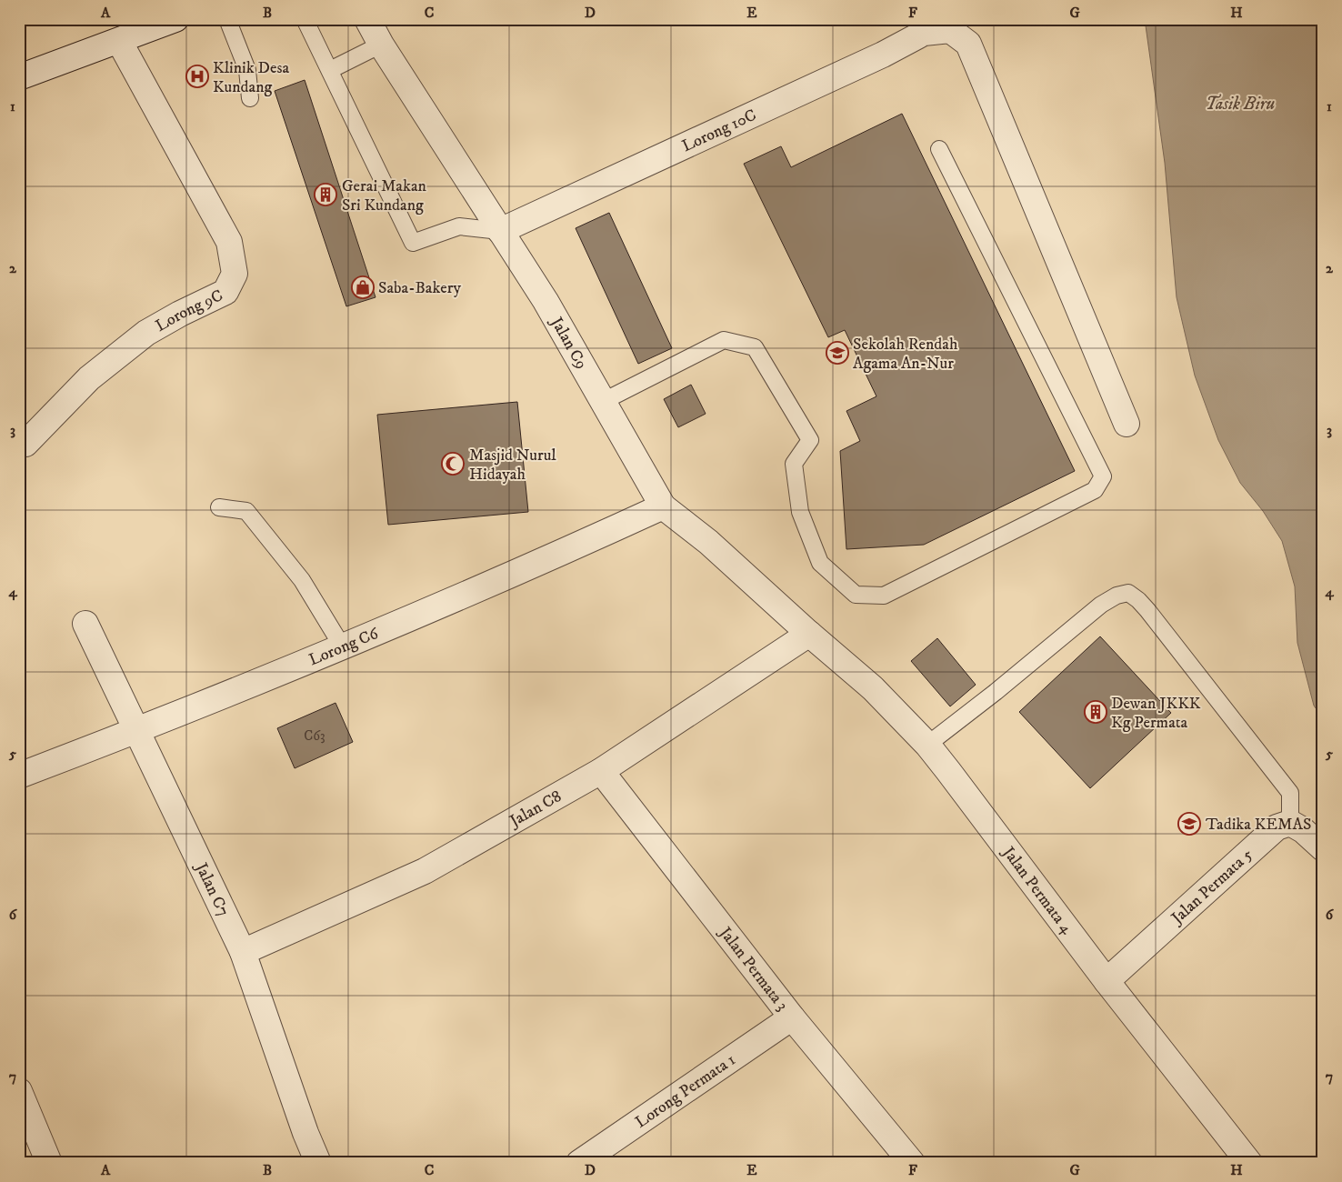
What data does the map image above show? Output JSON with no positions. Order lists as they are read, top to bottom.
{
  "streets": {
    "street": [
      "Lorong 10C",
      "Lorong 9C",
      "Jalan C9",
      "Lorong C6",
      "Jalan C8",
      "Jalan Permata 5",
      "Jalan C7",
      "Jalan Permata 4",
      "Jalan Permata 3",
      "Lorong Permata 1"
    ]
  },
  "crossings": [
    ["Lorong 10C", "Jalan C9"],
    ["Jalan C9", "Lorong C6"],
    ["Jalan C9", "Jalan C8"],
    ["Jalan C9", "Jalan Permata 4"],
    ["Lorong C6", "Jalan C7"],
    ["Jalan C8", "Jalan C7"],
    ["Jalan C8", "Jalan Permata 4"],
    ["Jalan C8", "Jalan Permata 3"],
    ["Jalan Permata 5", "Jalan Permata 4"],
    ["Jalan Permata 3", "Lorong Permata 1"]
  ],
  "water": ["Tasik Biru"],
  "places": {
    "hospital": ["Klinik Desa Kundang"],
    "building": ["Gerai Makan Sri Kundang", "Dewan JKKK Kg Permata"],
    "shop": ["Saba-Bakery"],
    "school or university": ["Sekolah Rendah Agama An-Nur", "Tadika KEMAS"],
    "mosque": ["Masjid Nurul Hidayah"]
  },
  "house_numbers": ["C63"],
  "grid": {
    "columns": [
      "A",
      "B",
      "C",
      "D",
      "E",
      "F",
      "G",
      "H"
    ],
    "rows": [
      "1",
      "2",
      "3",
      "4",
      "5",
      "6",
      "7"
    ]
  }
}
